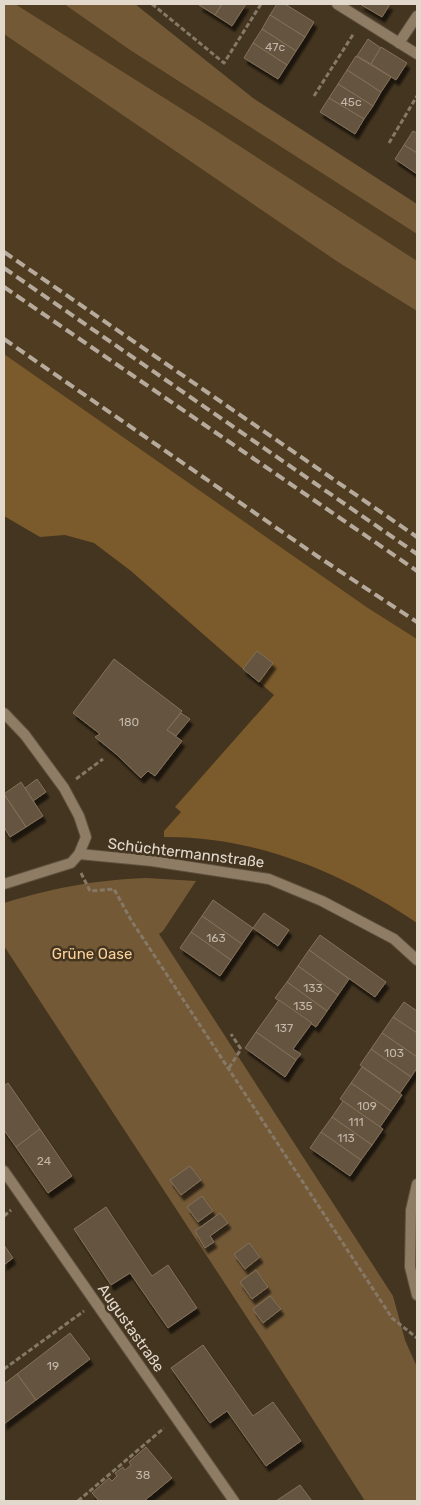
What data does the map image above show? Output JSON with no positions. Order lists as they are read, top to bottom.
{
  "streets": {
    "street": ["Schüchtermannstraße", "Augustastraße"]
  },
  "parks": ["Grüne Oase"],
  "house_numbers": [
    "47c",
    "45c",
    "180",
    "163",
    "133",
    "135",
    "137",
    "103",
    "109",
    "111",
    "113",
    "24",
    "19",
    "38"
  ]
}
